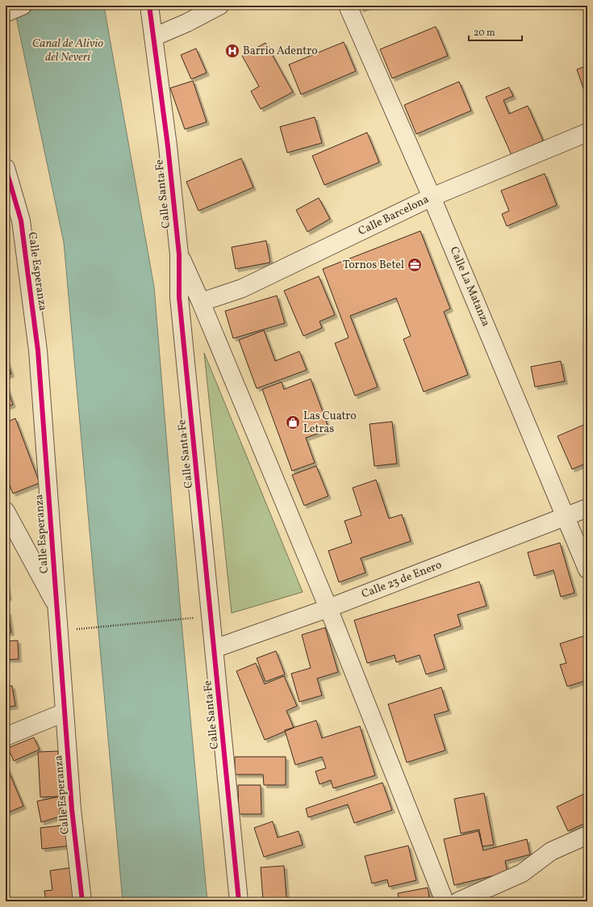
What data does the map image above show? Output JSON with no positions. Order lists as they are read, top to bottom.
{
  "streets": {
    "street": [
      "Calle Santa Fe",
      "Calle Barcelona",
      "Calle Esperanza",
      "Calle La Matanza",
      "Calle 23 de Enero"
    ]
  },
  "crossings": [
    ["Calle Santa Fe", "Calle 23 de Enero"],
    ["Calle Barcelona", "Calle La Matanza"],
    ["Calle La Matanza", "Calle 23 de Enero"]
  ],
  "water": ["Canal de Alivio del Neverí"],
  "places": {
    "hospital": ["Barrio Adentro"],
    "office": ["Tornos Betel"],
    "shop": ["Las Cuatro Letras"]
  },
  "scale_bar": "20 m"
}
